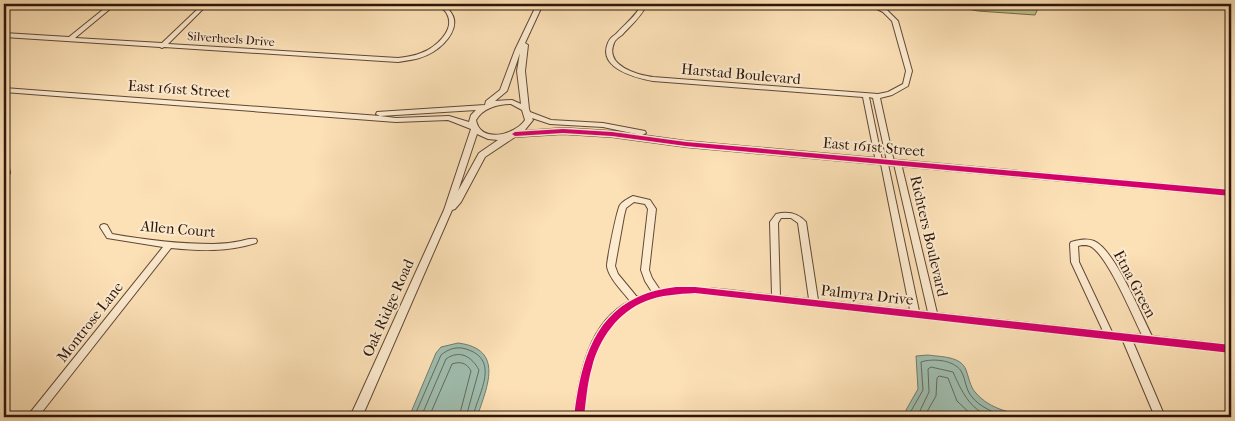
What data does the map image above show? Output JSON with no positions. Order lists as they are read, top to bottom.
{
  "streets": {
    "street": [
      "Silverheels Drive",
      "Harstad Boulevard",
      "East 161st Street",
      "Allen Court",
      "Richters Boulevard",
      "Etna Green",
      "Palmyra Drive",
      "Oak Ridge Road",
      "Montrose Lane"
    ]
  },
  "crossings": [
    ["East 161st Street", "Richters Boulevard"],
    ["East 161st Street", "Oak Ridge Road"],
    ["Allen Court", "Montrose Lane"],
    ["Richters Boulevard", "Palmyra Drive"],
    ["Etna Green", "Palmyra Drive"]
  ]
}
